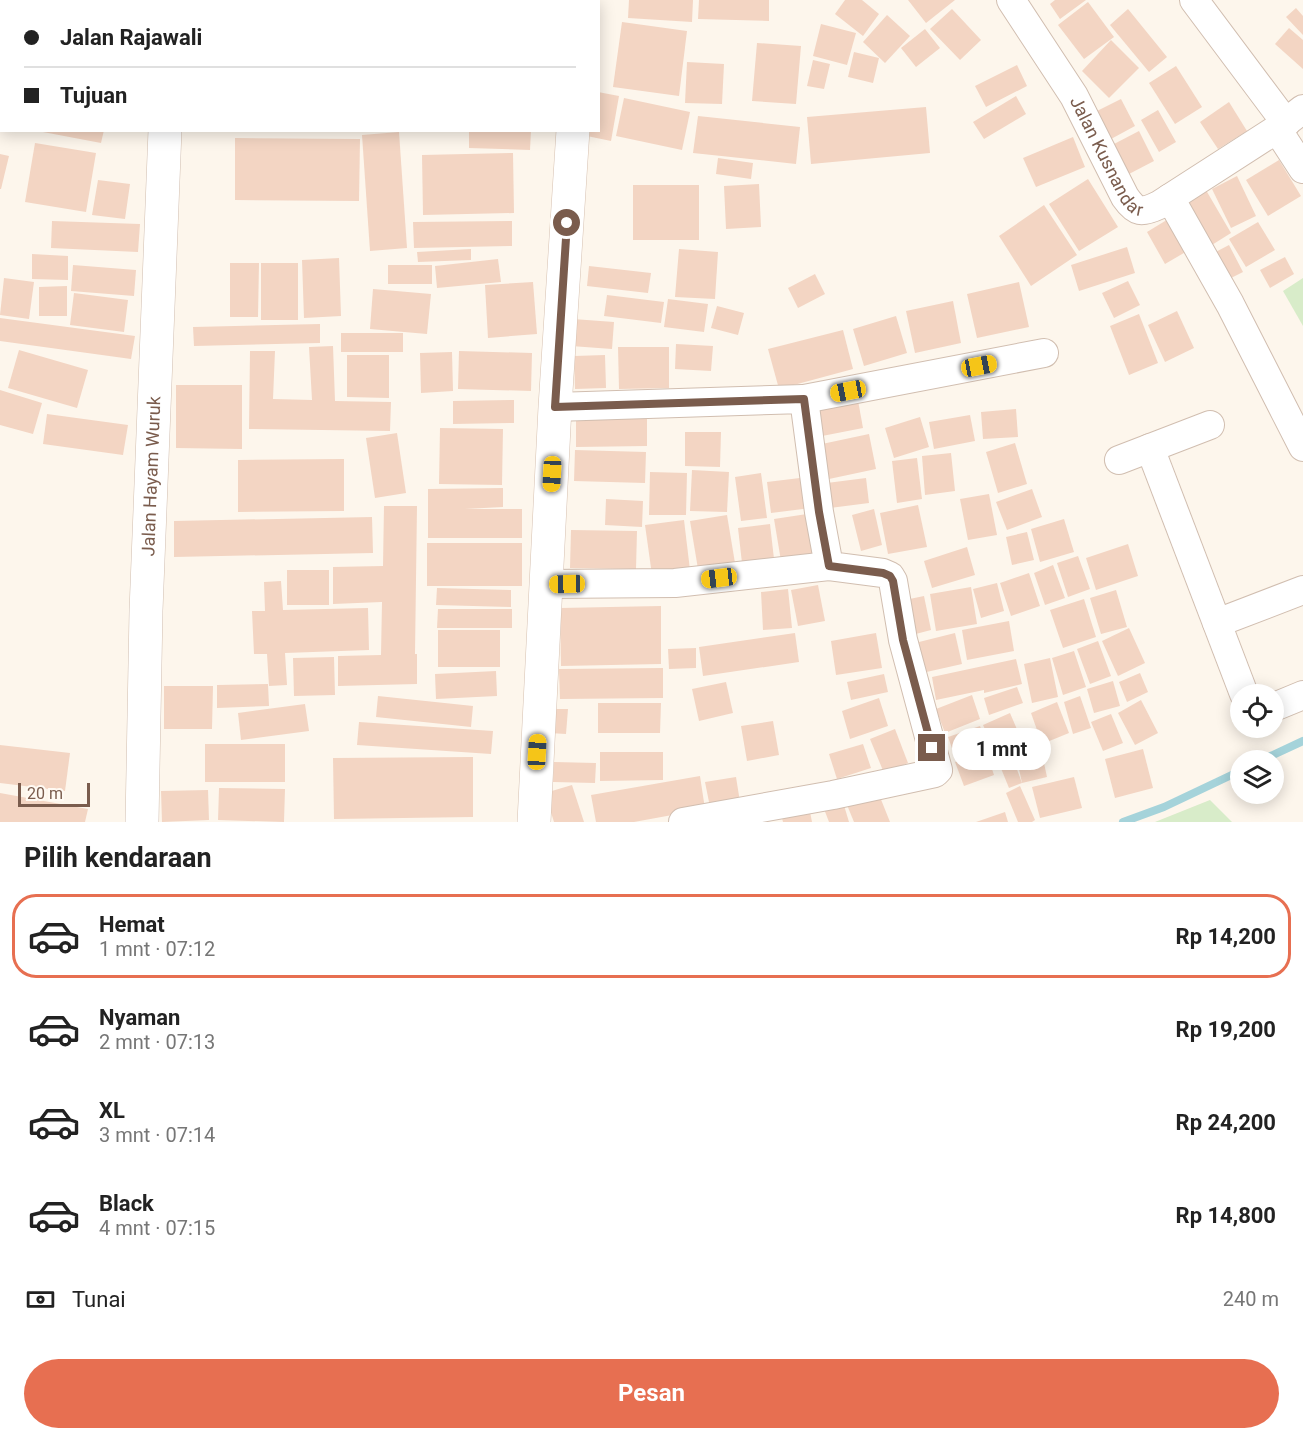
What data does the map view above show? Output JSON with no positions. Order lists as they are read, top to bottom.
{
  "streets": {
    "main road": ["Jalan Hayam Wuruk"],
    "street": ["Jalan Kusnandar"]
  },
  "scale_bar": "20 m",
  "page": {
    "banner": ["Jalan Rajawali", "Tujuan"],
    "bubble": "1 mnt",
    "scale": "20 m",
    "heading": "Pilih kendaraan",
    "list": [
      {
        "name": "Hemat",
        "note": "1 mnt · 07:12",
        "value": "Rp 14,200"
      },
      {
        "name": "Nyaman",
        "note": "2 mnt · 07:13",
        "value": "Rp 19,200"
      },
      {
        "name": "XL",
        "note": "3 mnt · 07:14",
        "value": "Rp 24,200"
      },
      {
        "name": "Black",
        "note": "4 mnt · 07:15",
        "value": "Rp 14,800"
      }
    ],
    "pay": ["Tunai", "240 m"],
    "buttons": "Pesan"
  }
}
